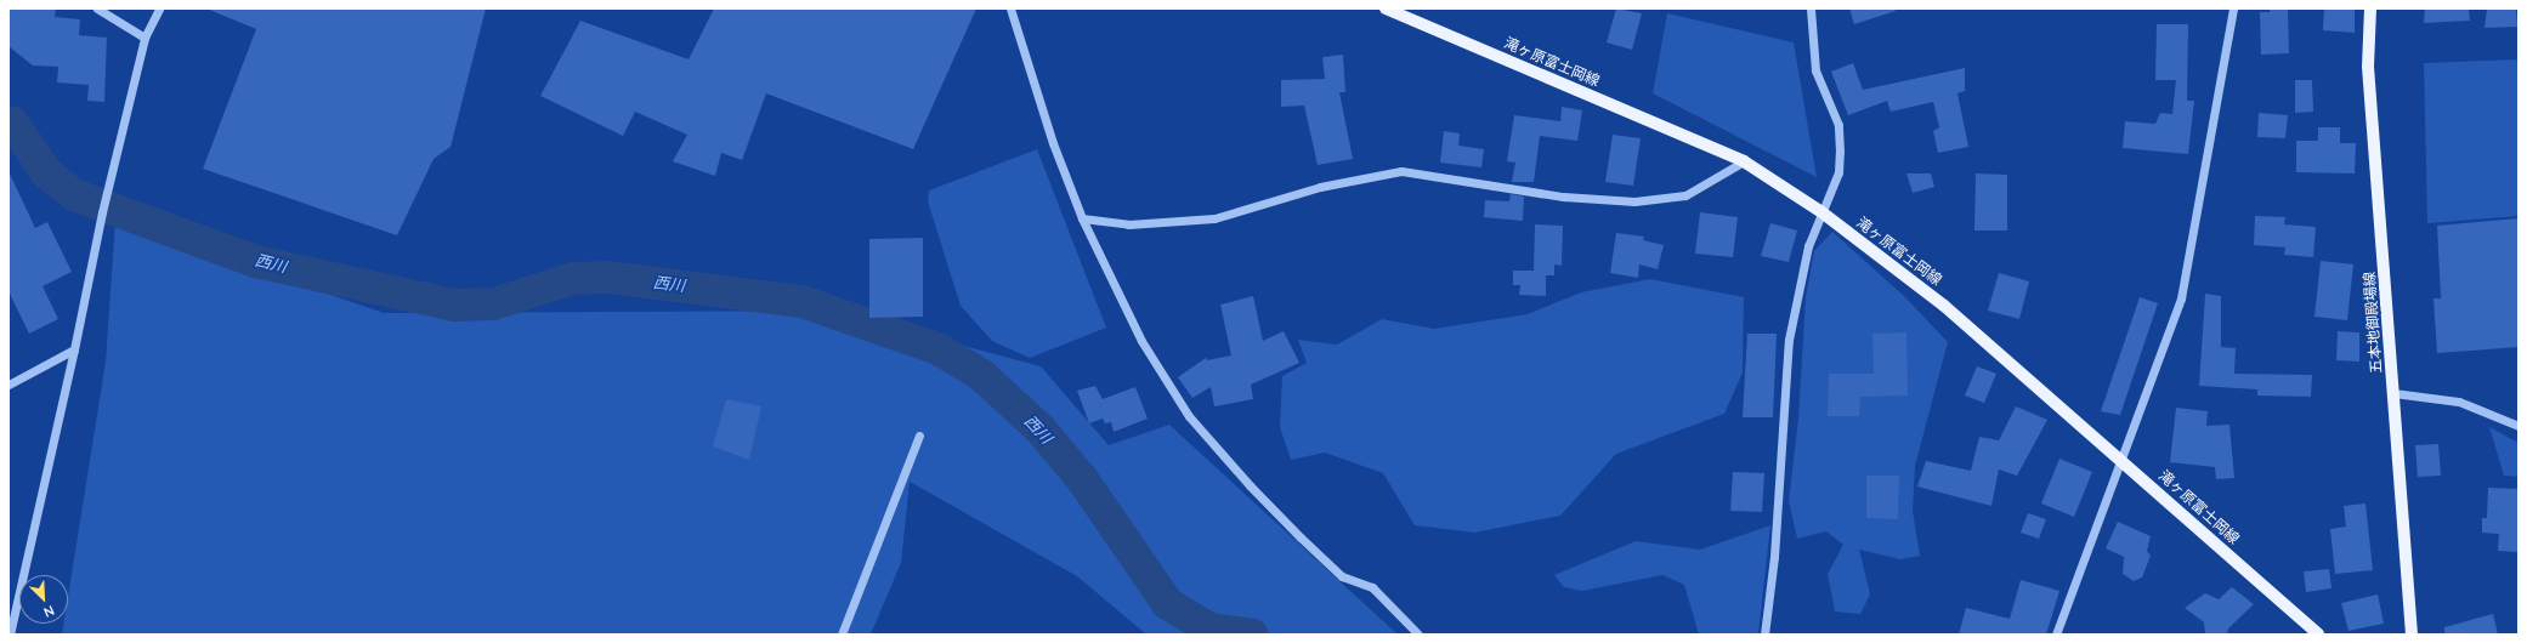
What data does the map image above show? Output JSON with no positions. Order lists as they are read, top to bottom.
{
  "streets": {
    "main road": ["滝ヶ原富士岡線", "五本地御殿場線"]
  },
  "water": ["西川"],
  "north": "bottom right"
}
